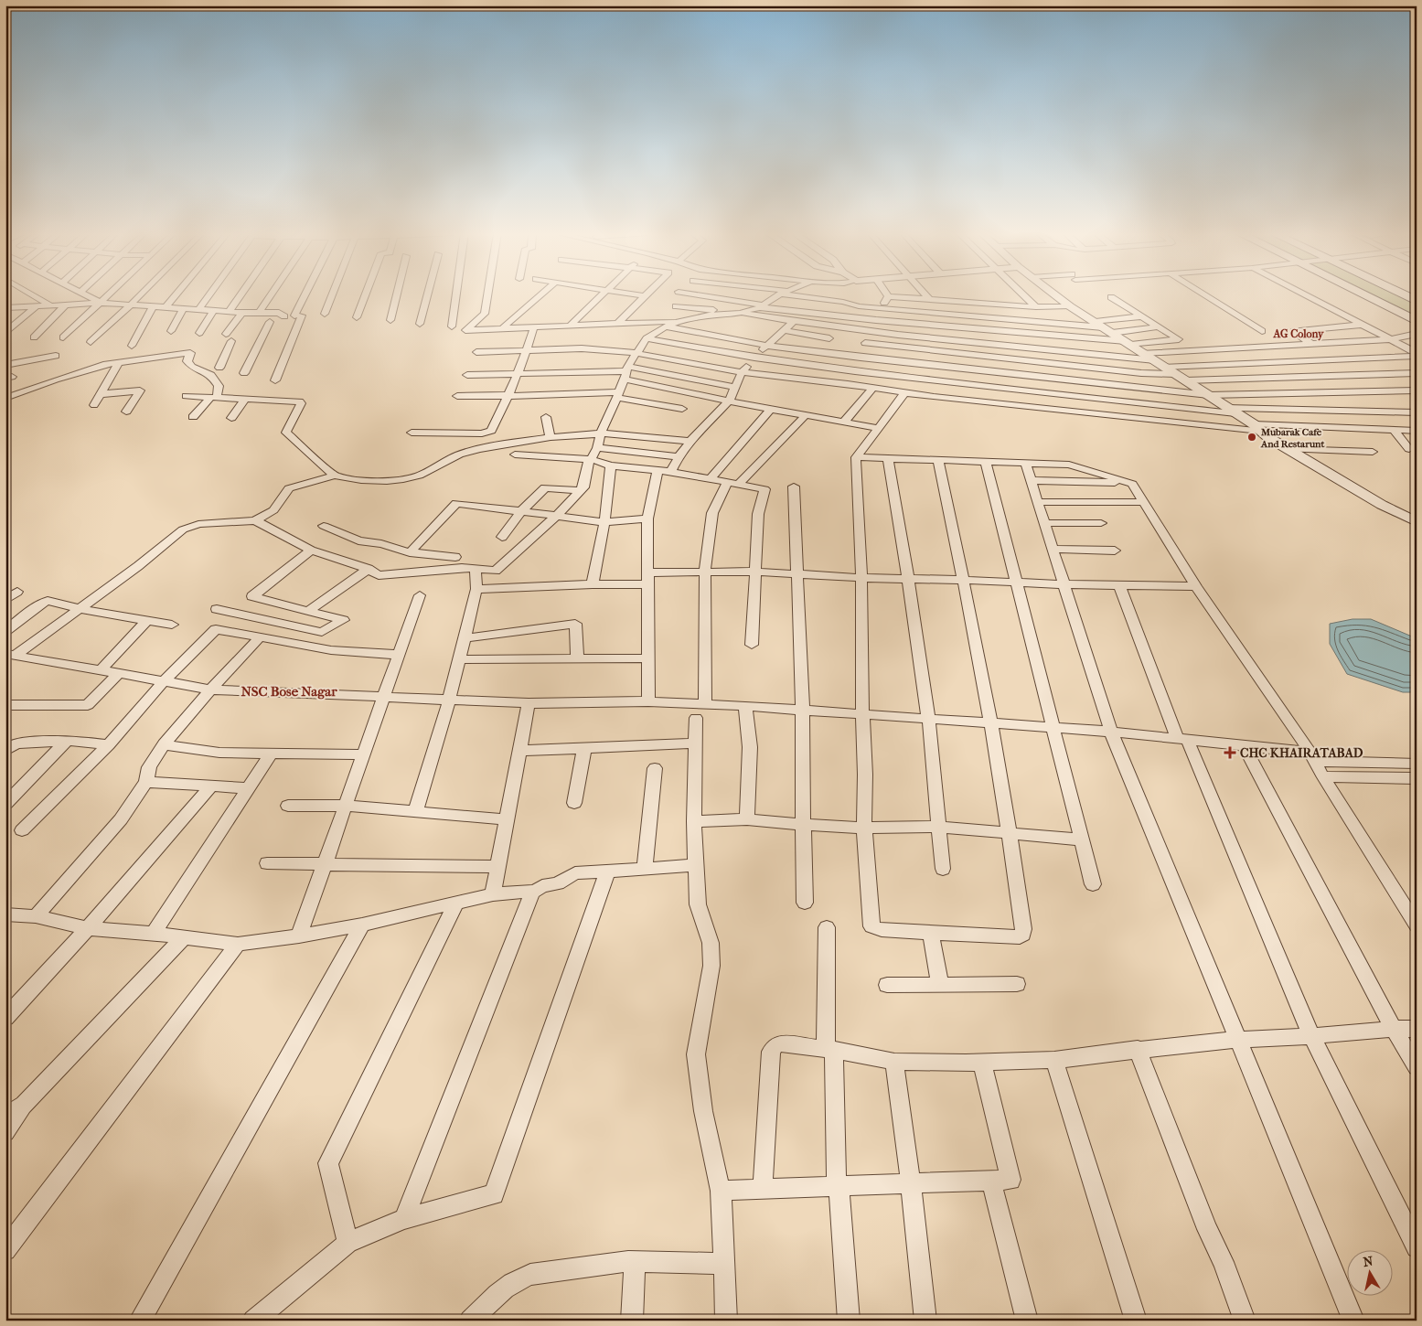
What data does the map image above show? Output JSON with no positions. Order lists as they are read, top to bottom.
{
  "districts": ["AG Colony", "NSC Bose Nagar"],
  "places": {
    "other": ["Mubarak Cafe And Restarunt"],
    "health": ["CHC KHAIRATABAD"]
  },
  "north": "top"
}
